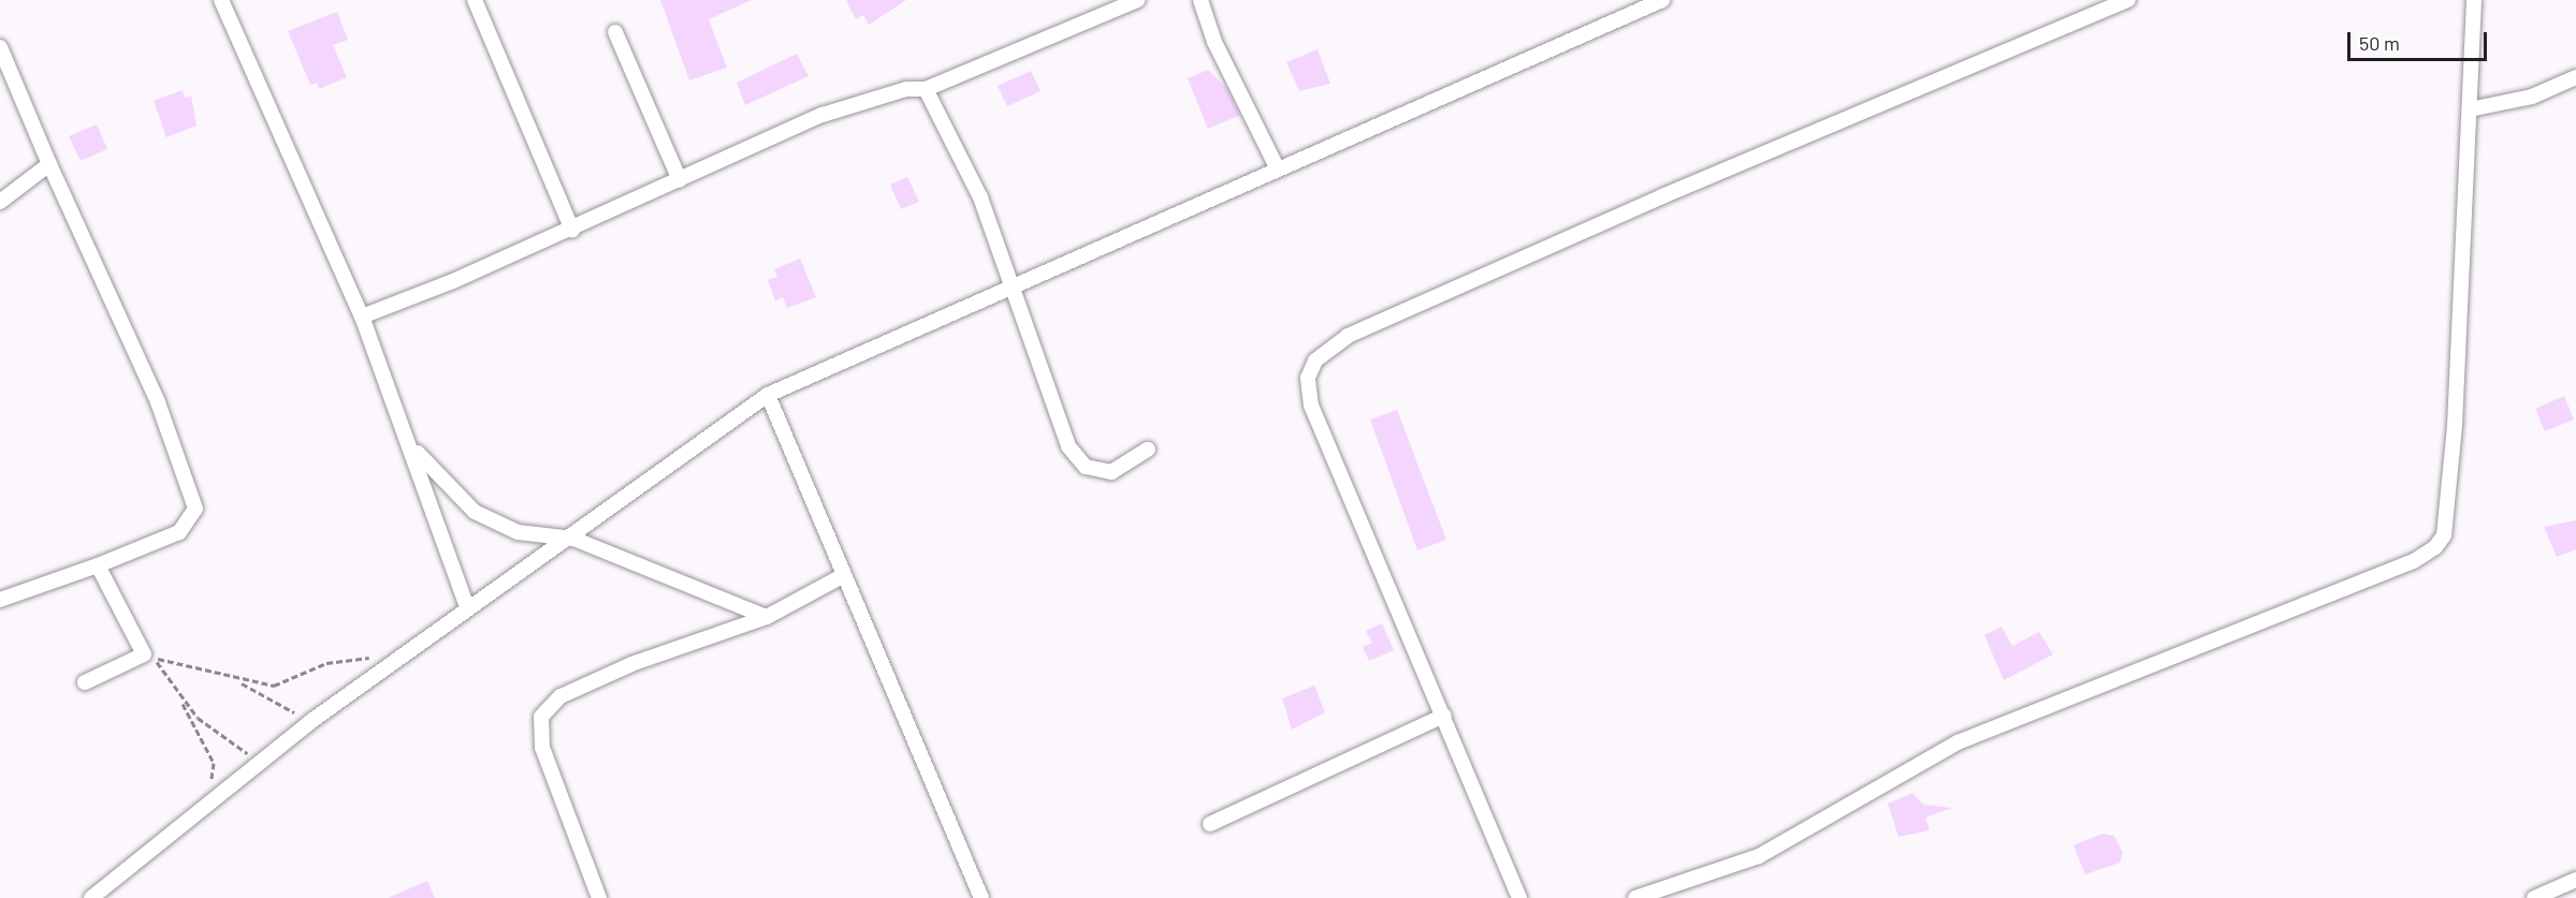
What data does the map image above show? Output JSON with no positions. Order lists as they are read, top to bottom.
{
  "scale_bar": "50 m"
}
